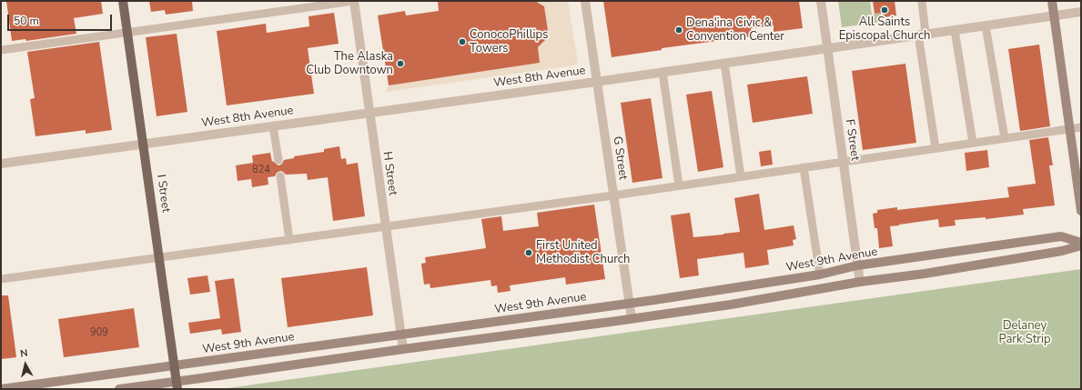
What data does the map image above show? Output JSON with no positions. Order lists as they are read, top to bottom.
{
  "streets": {
    "main road": ["I Street"],
    "street": [
      "West 8th Avenue",
      "F Street",
      "G Street",
      "H Street",
      "West 9th Avenue"
    ]
  },
  "crossings": [
    ["West 8th Avenue", "F Street"],
    ["West 8th Avenue", "G Street"],
    ["West 8th Avenue", "H Street"],
    ["West 8th Avenue", "I Street"],
    ["F Street", "West 9th Avenue"],
    ["G Street", "West 9th Avenue"],
    ["H Street", "West 9th Avenue"],
    ["I Street", "West 9th Avenue"]
  ],
  "parks": ["Delaney Park Strip"],
  "places": [
    "All Saints Episcopal Church",
    "Dena'ina Civic & Convention Center",
    "ConocoPhillips Towers",
    "The Alaska Club Downtown",
    "First United Methodist Church"
  ],
  "house_numbers": ["824", "909"],
  "scale_bar": "50 m",
  "north": "top"
}
